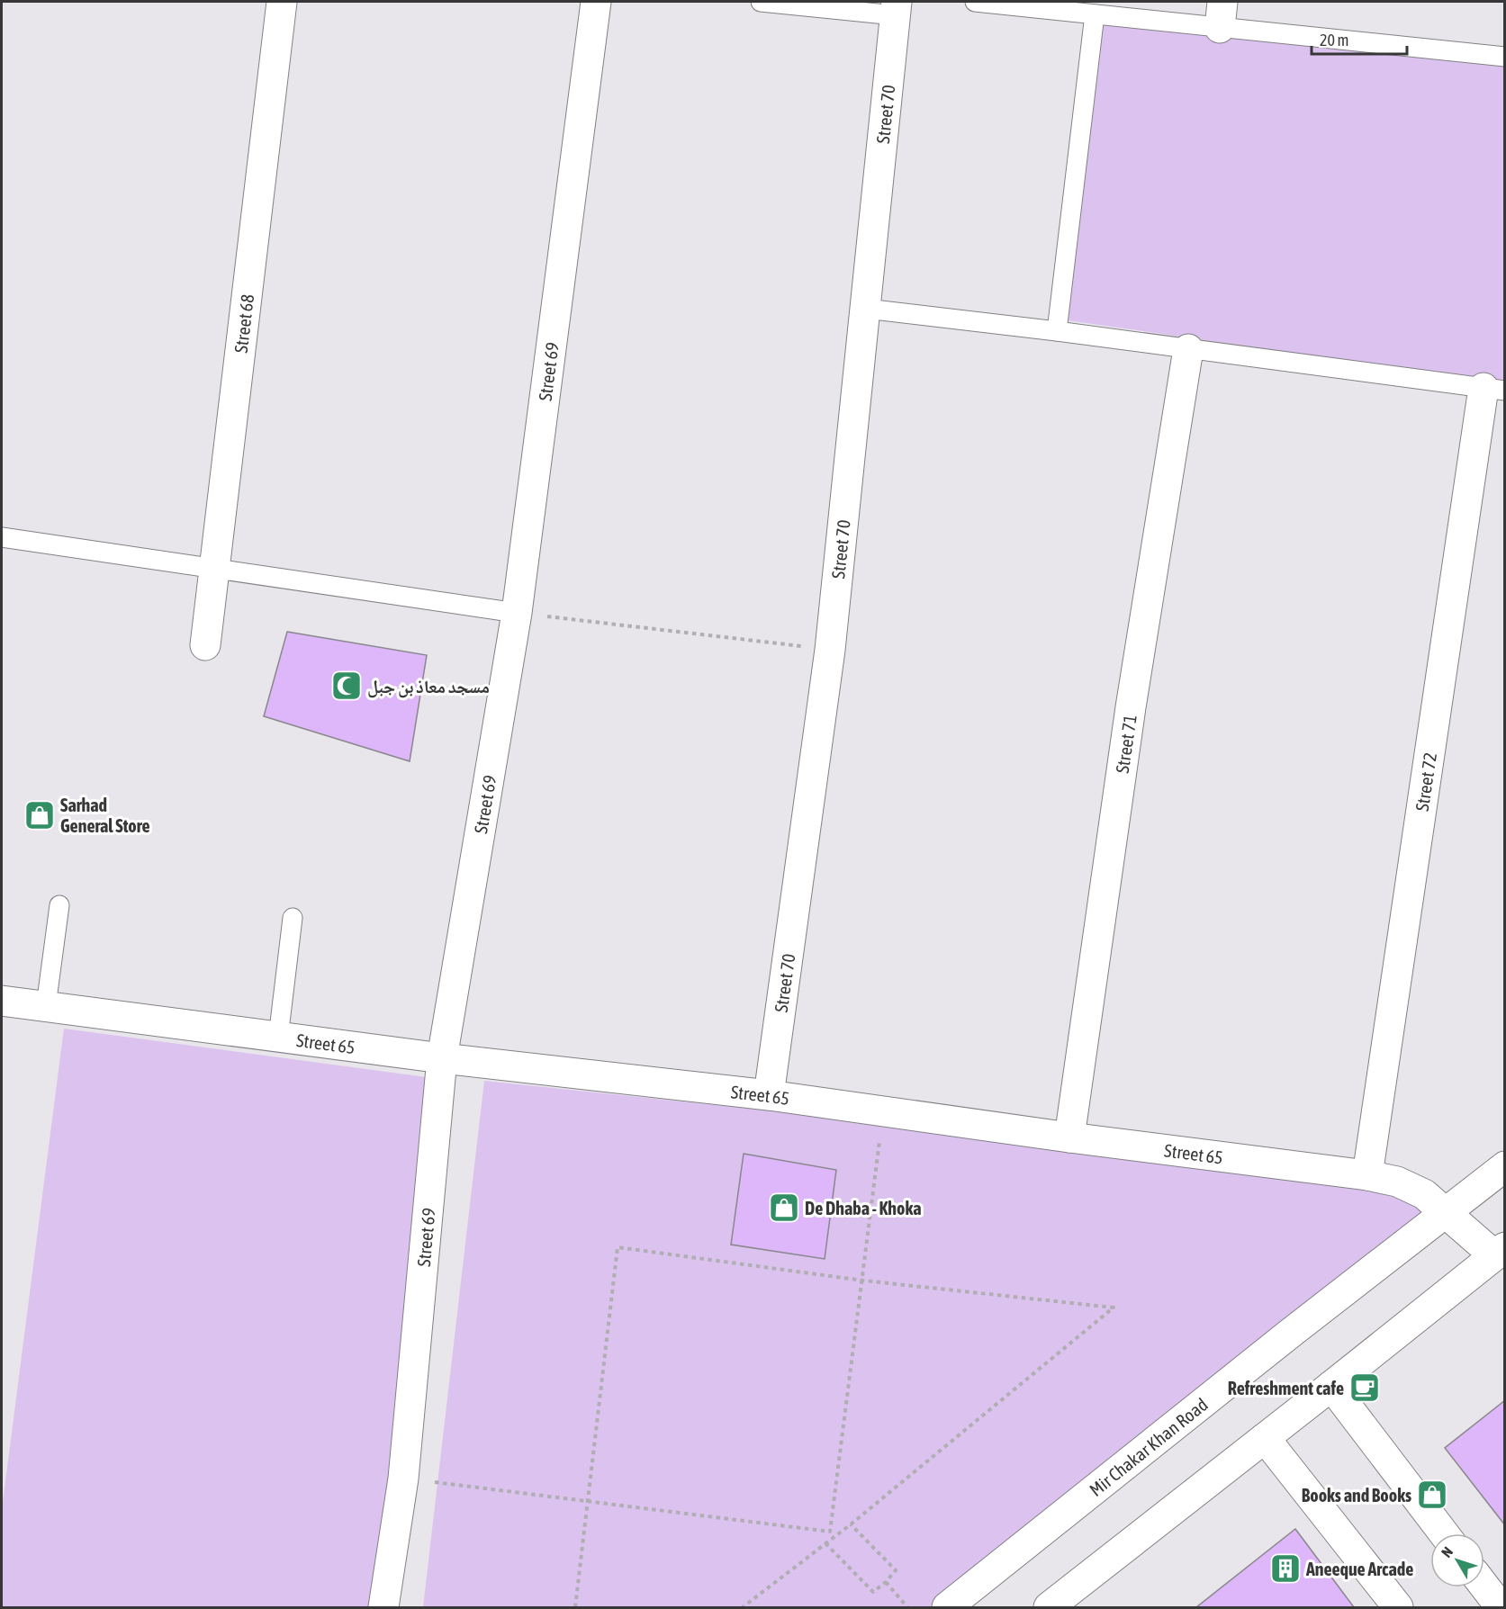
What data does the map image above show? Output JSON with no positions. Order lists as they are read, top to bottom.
{
  "streets": {
    "street": [
      "Street 70",
      "Street 68",
      "Street 69",
      "Street 71",
      "Street 72",
      "Street 65",
      "Mir Chakar Khan Road"
    ]
  },
  "crossings": [
    ["Street 70", "Street 65"],
    ["Street 69", "Street 65"],
    ["Street 71", "Street 65"],
    ["Street 72", "Street 65"],
    ["Street 65", "Mir Chakar Khan Road"]
  ],
  "places": {
    "mosque": ["مسجد معاذ بن جبل"],
    "shop": ["Sarhad General Store", "De Dhaba - Khoka", "Books and Books"],
    "cafe": ["Refreshment cafe"],
    "building": ["Aneeque Arcade"]
  },
  "scale_bar": "20 m",
  "north": "top left"
}
